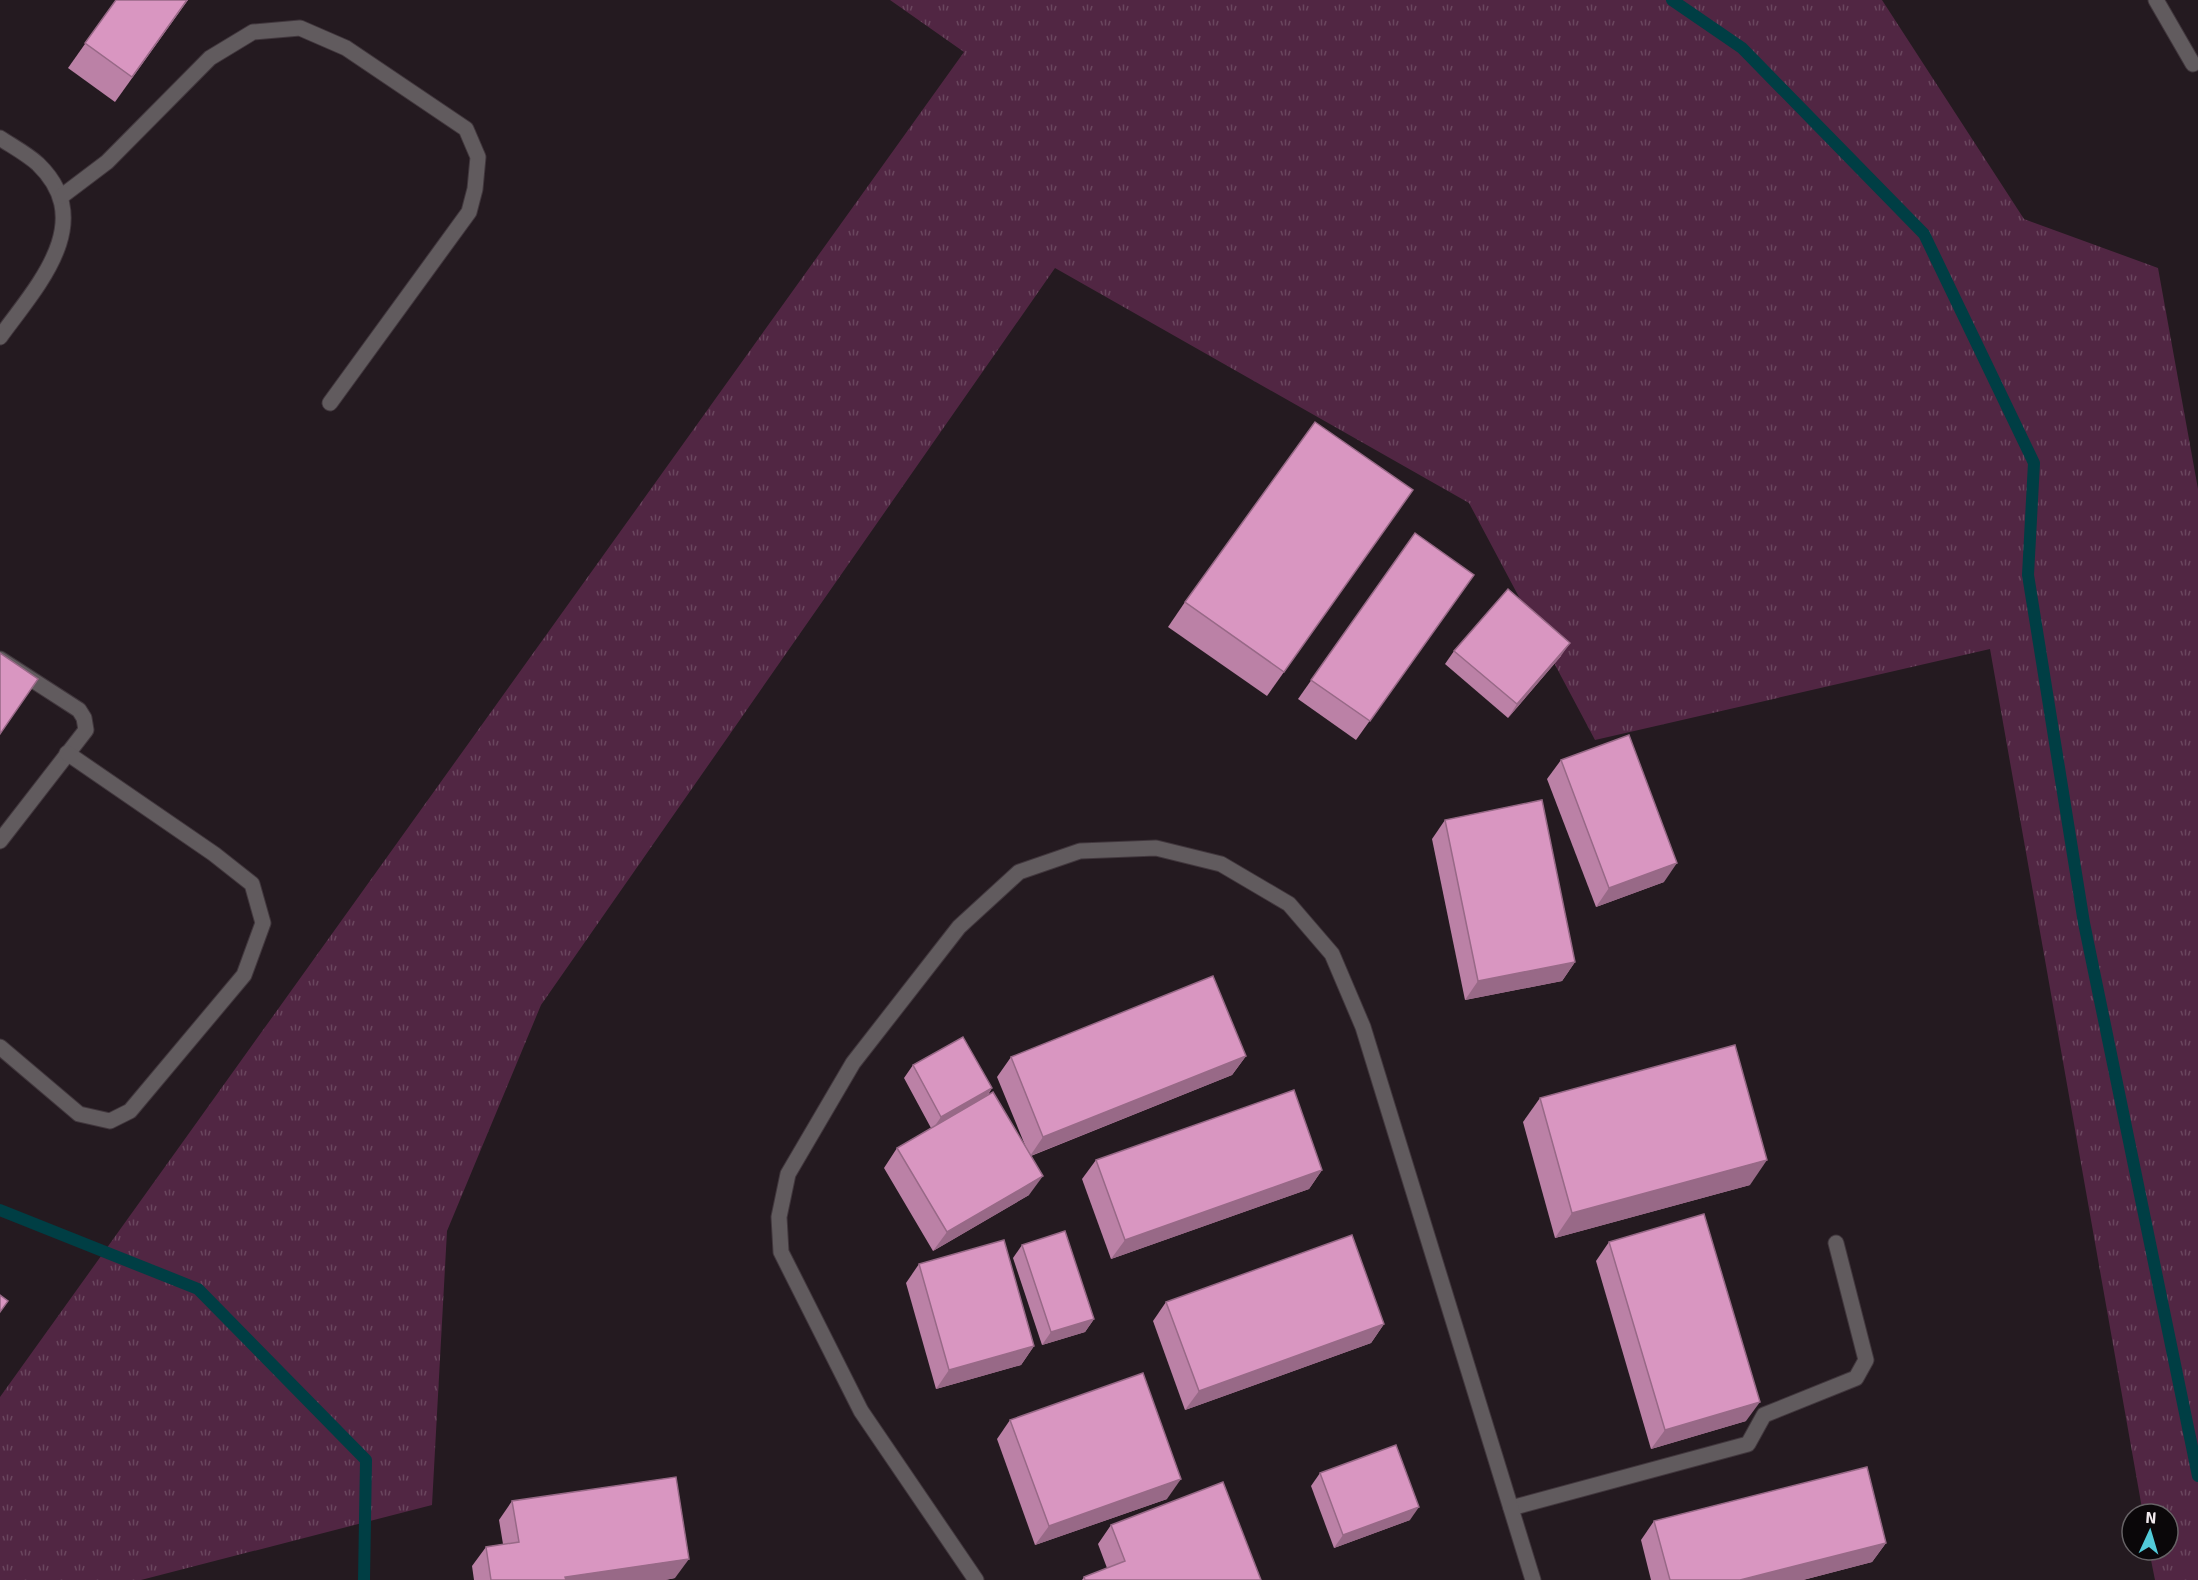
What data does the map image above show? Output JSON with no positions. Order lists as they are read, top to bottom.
{
  "north": "top"
}
